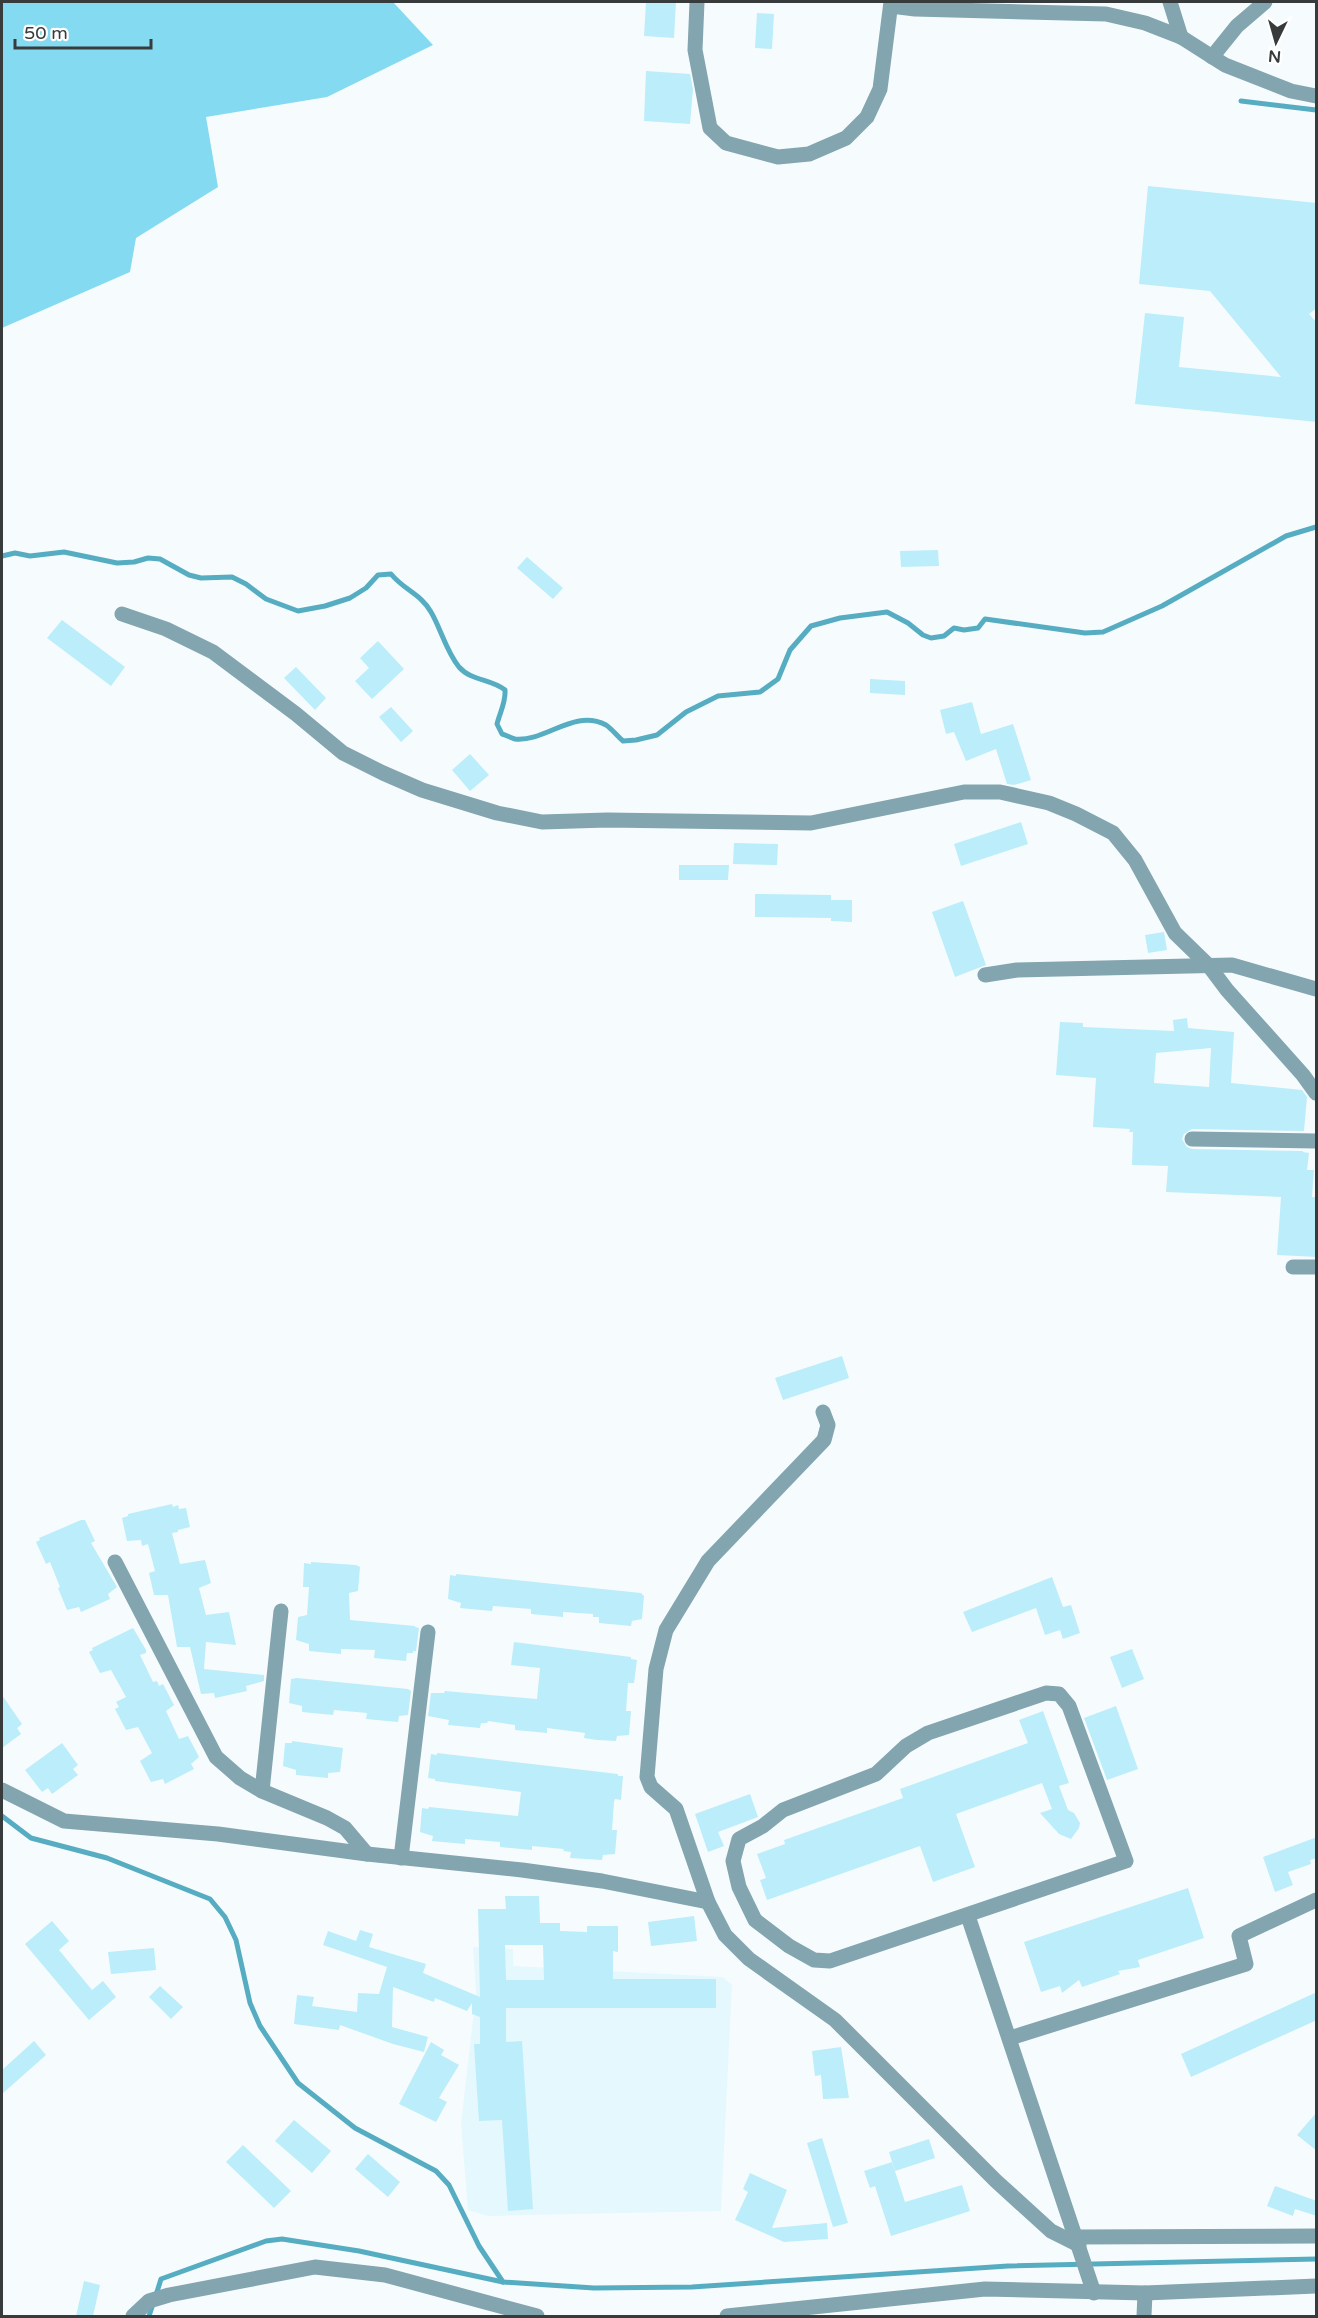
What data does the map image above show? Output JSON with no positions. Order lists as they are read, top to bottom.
{
  "scale_bar": "50 m",
  "north": "bottom"
}
